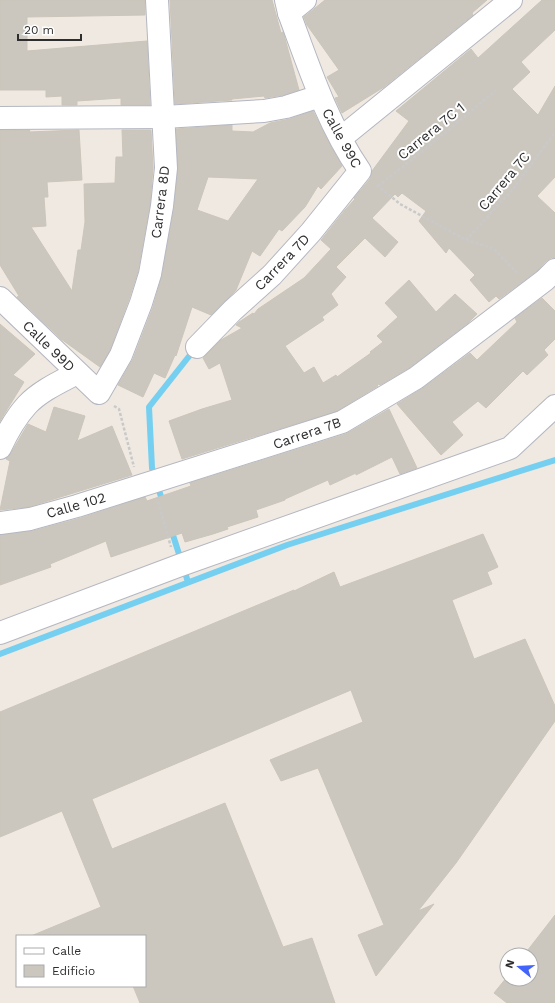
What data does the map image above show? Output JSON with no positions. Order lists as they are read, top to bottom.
{
  "streets": {
    "street": [
      "Calle 99C",
      "Carrera 8D",
      "Carrera 7D",
      "Calle 99D",
      "Carrera 7B",
      "Calle 102"
    ],
    "path": ["Carrera 7C 1", "Carrera 7C"]
  },
  "crossings": [
    ["Carrera 7C 1", "Calle 99C"],
    ["Calle 99C", "Carrera 7C"],
    ["Calle 99C", "Carrera 8D"],
    ["Calle 99C", "Carrera 7D"],
    ["Calle 99C", "Carrera 7B"],
    ["Carrera 8D", "Calle 99D"],
    ["Carrera 7B", "Calle 102"]
  ],
  "legend": ["Calle", "Edificio"],
  "scale_bar": "20 m",
  "north": "left"
}
